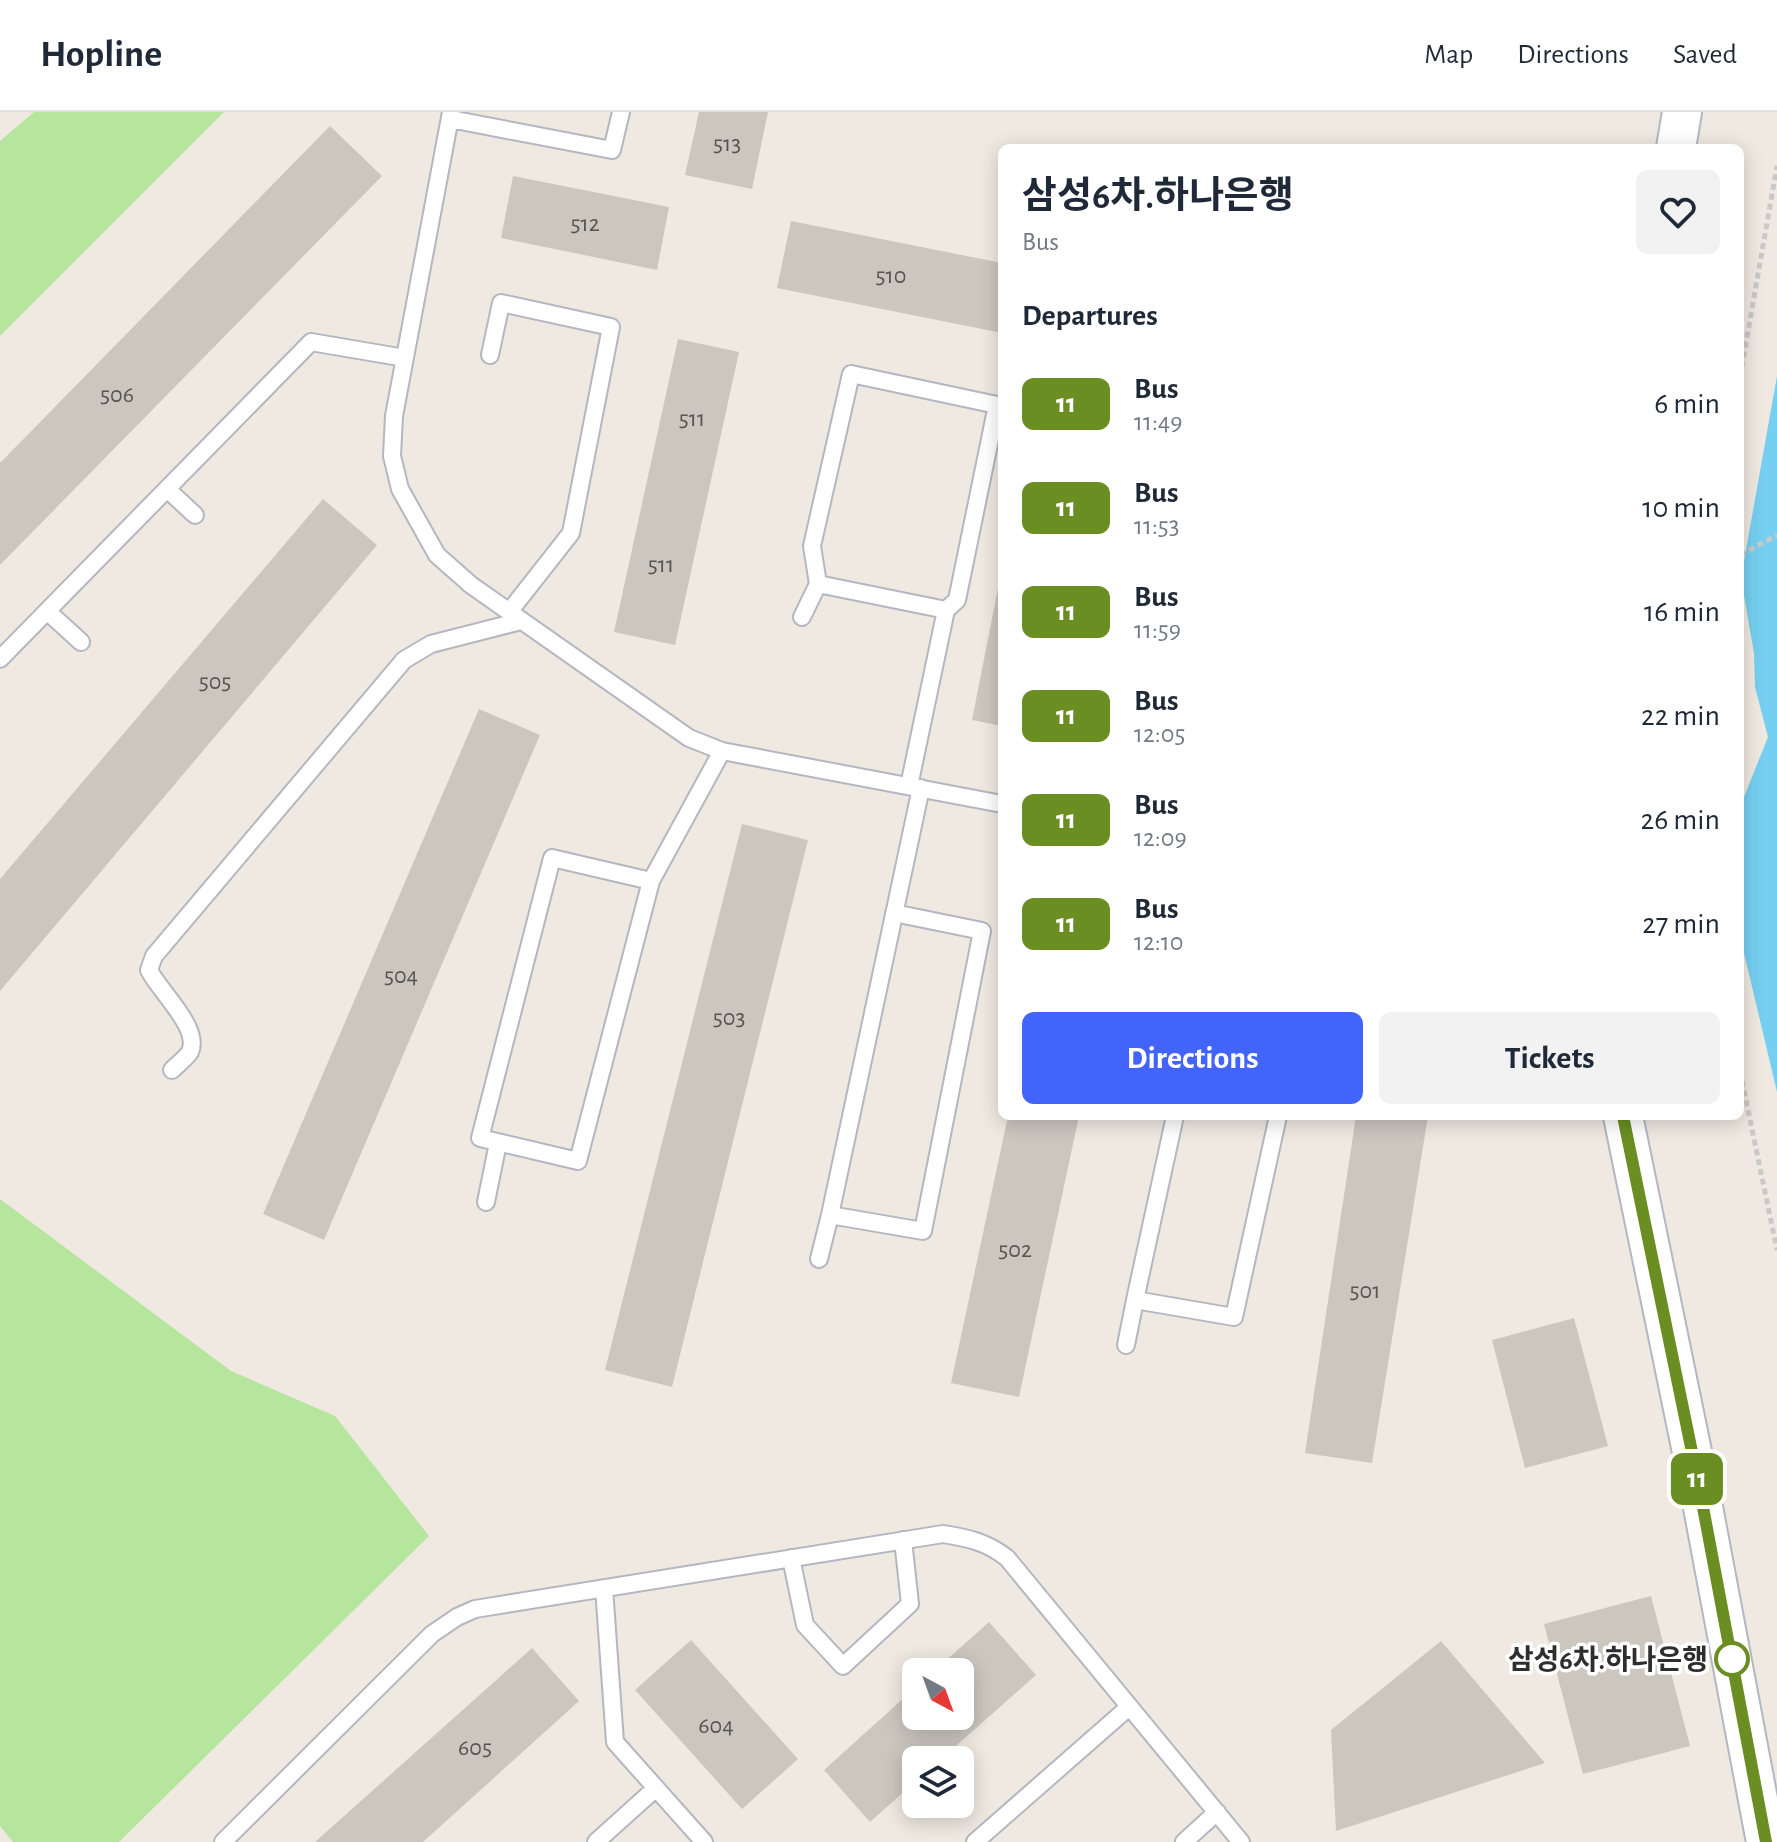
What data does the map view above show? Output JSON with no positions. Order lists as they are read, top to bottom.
{
  "places": ["삼성6차.하나은행"],
  "lines": ["bus line 11"],
  "house_numbers": [
    "513",
    "512",
    "510",
    "506",
    "511",
    "511",
    "505",
    "504",
    "503",
    "502",
    "501",
    "604",
    "605"
  ],
  "north": "bottom right",
  "page": {
    "header": "Hopline",
    "nav": ["Map", "Directions", "Saved"],
    "on_map": "11",
    "heading": [
      ["삼성6차.하나은행", "Bus"],
      "Departures"
    ],
    "list": [
      {
        "mark": "11",
        "name": "Bus",
        "note": "11:49",
        "value": "6 min"
      },
      {
        "mark": "11",
        "name": "Bus",
        "note": "11:53",
        "value": "10 min"
      },
      {
        "mark": "11",
        "name": "Bus",
        "note": "11:59",
        "value": "16 min"
      },
      {
        "mark": "11",
        "name": "Bus",
        "note": "12:05",
        "value": "22 min"
      },
      {
        "mark": "11",
        "name": "Bus",
        "note": "12:09",
        "value": "26 min"
      },
      {
        "mark": "11",
        "name": "Bus",
        "note": "12:10",
        "value": "27 min"
      }
    ],
    "buttons": ["Directions", "Tickets"]
  }
}
